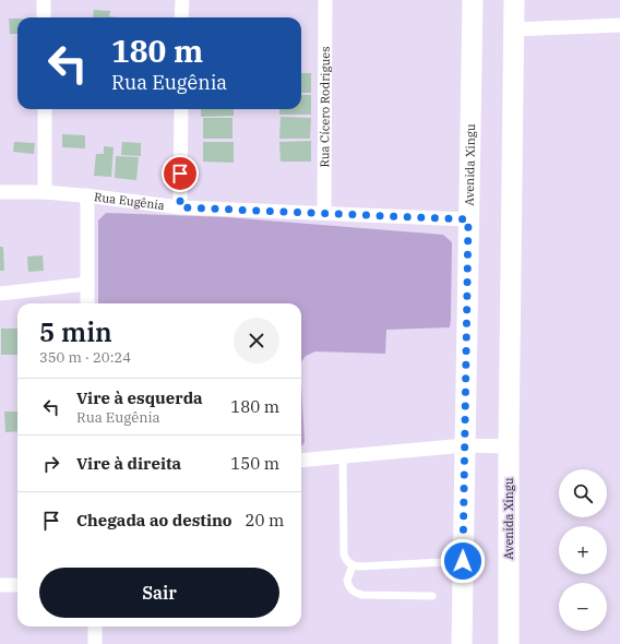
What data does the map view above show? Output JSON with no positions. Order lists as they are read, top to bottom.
{
  "streets": {
    "main road": ["Avenida Xingu"],
    "street": ["Rua Cícero Rodrigues", "Rua Eugênia"]
  },
  "crossings": [
    ["Rua Cícero Rodrigues", "Rua Eugênia"],
    ["Avenida Xingu", "Rua Eugênia"]
  ],
  "page": {
    "turn": ["180 m", "Rua Eugênia"],
    "heading": ["5 min", "350 m · 20:24"],
    "list": [
      {
        "name": "Vire à esquerda",
        "note": "Rua Eugênia",
        "value": "180 m"
      },
      {
        "name": "Vire à direita",
        "value": "150 m"
      },
      {
        "name": "Chegada ao destino",
        "value": "20 m"
      }
    ],
    "map_buttons": ["+", "−"],
    "buttons": "Sair"
  }
}
